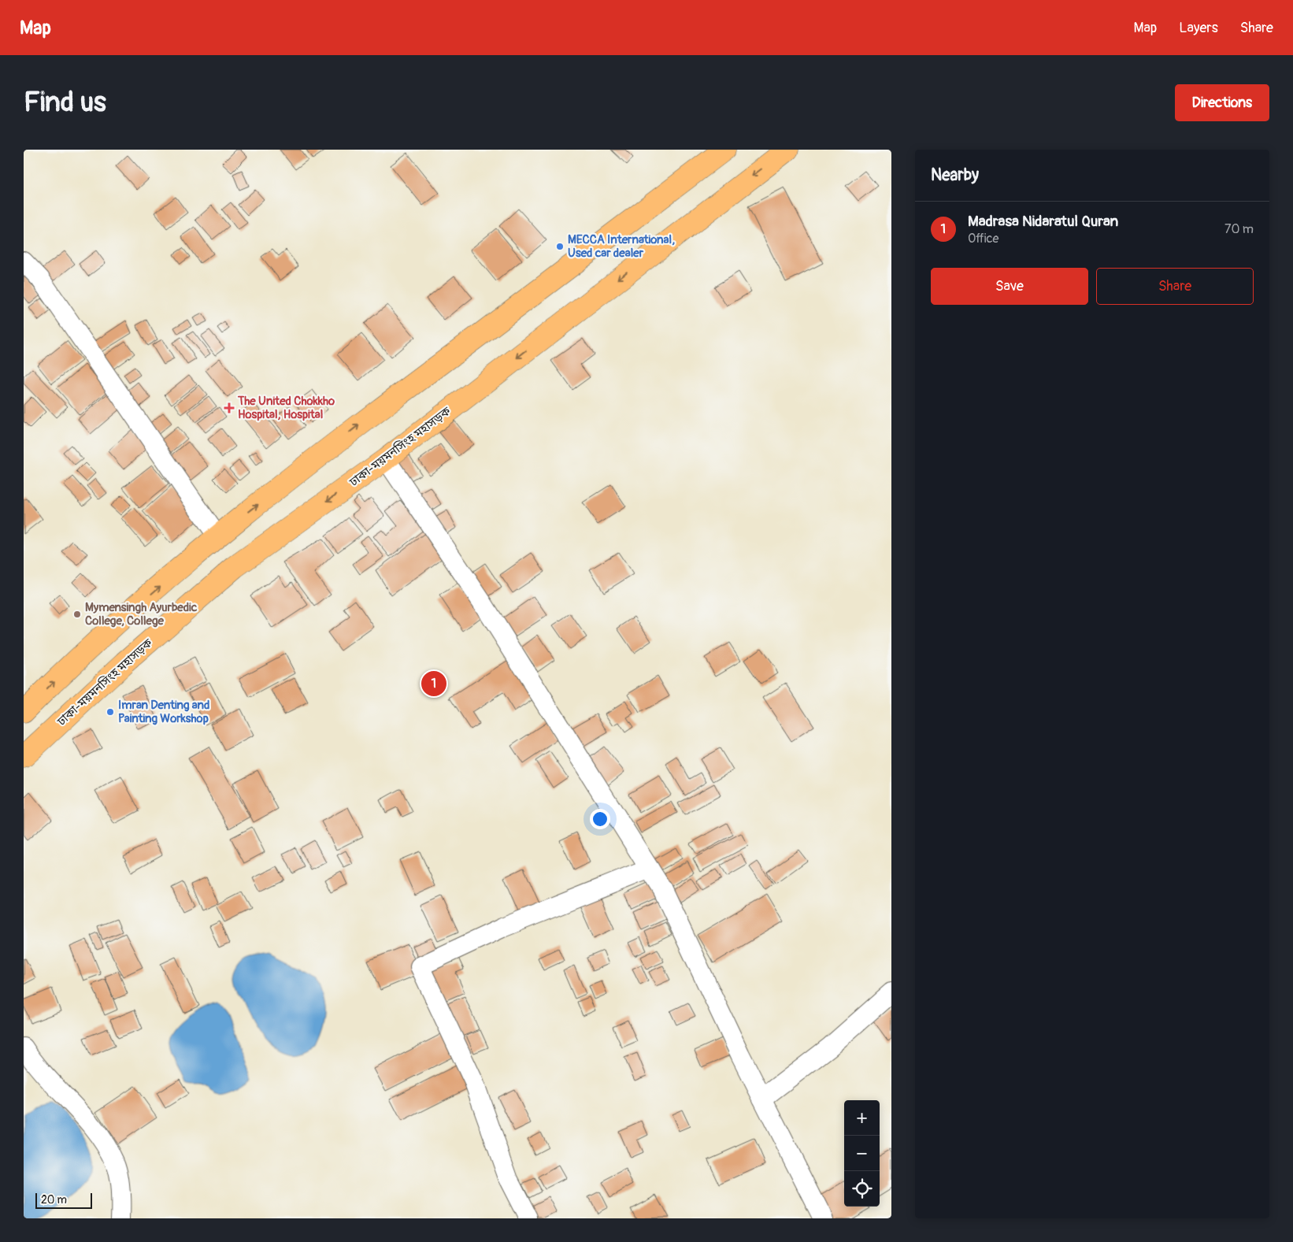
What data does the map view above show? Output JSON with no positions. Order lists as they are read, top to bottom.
{
  "streets": {
    "main road": ["ঢাকা-ময়মনসিংহ মহাসড়ক"]
  },
  "places": {
    "other": ["MECCA International, Used car dealer", "Mymensingh Ayurbedic College, College", "Imran Denting and Painting Workshop"],
    "health": ["The United Chokkho Hospital, Hospital"]
  },
  "scale_bar": "20 m",
  "page": {
    "header": "Map",
    "nav": ["Map", "Layers", "Share"],
    "buttons": [
      "Directions",
      ["Save", "Share"]
    ],
    "title": "Find us",
    "heading": "Nearby",
    "list": [
      {
        "mark": "1",
        "name": "Madrasa Nidaratul Quran",
        "note": "Office",
        "value": "70 m"
      }
    ],
    "pins": "1",
    "map_buttons": ["+", "−"],
    "scale": "20 m"
  }
}
